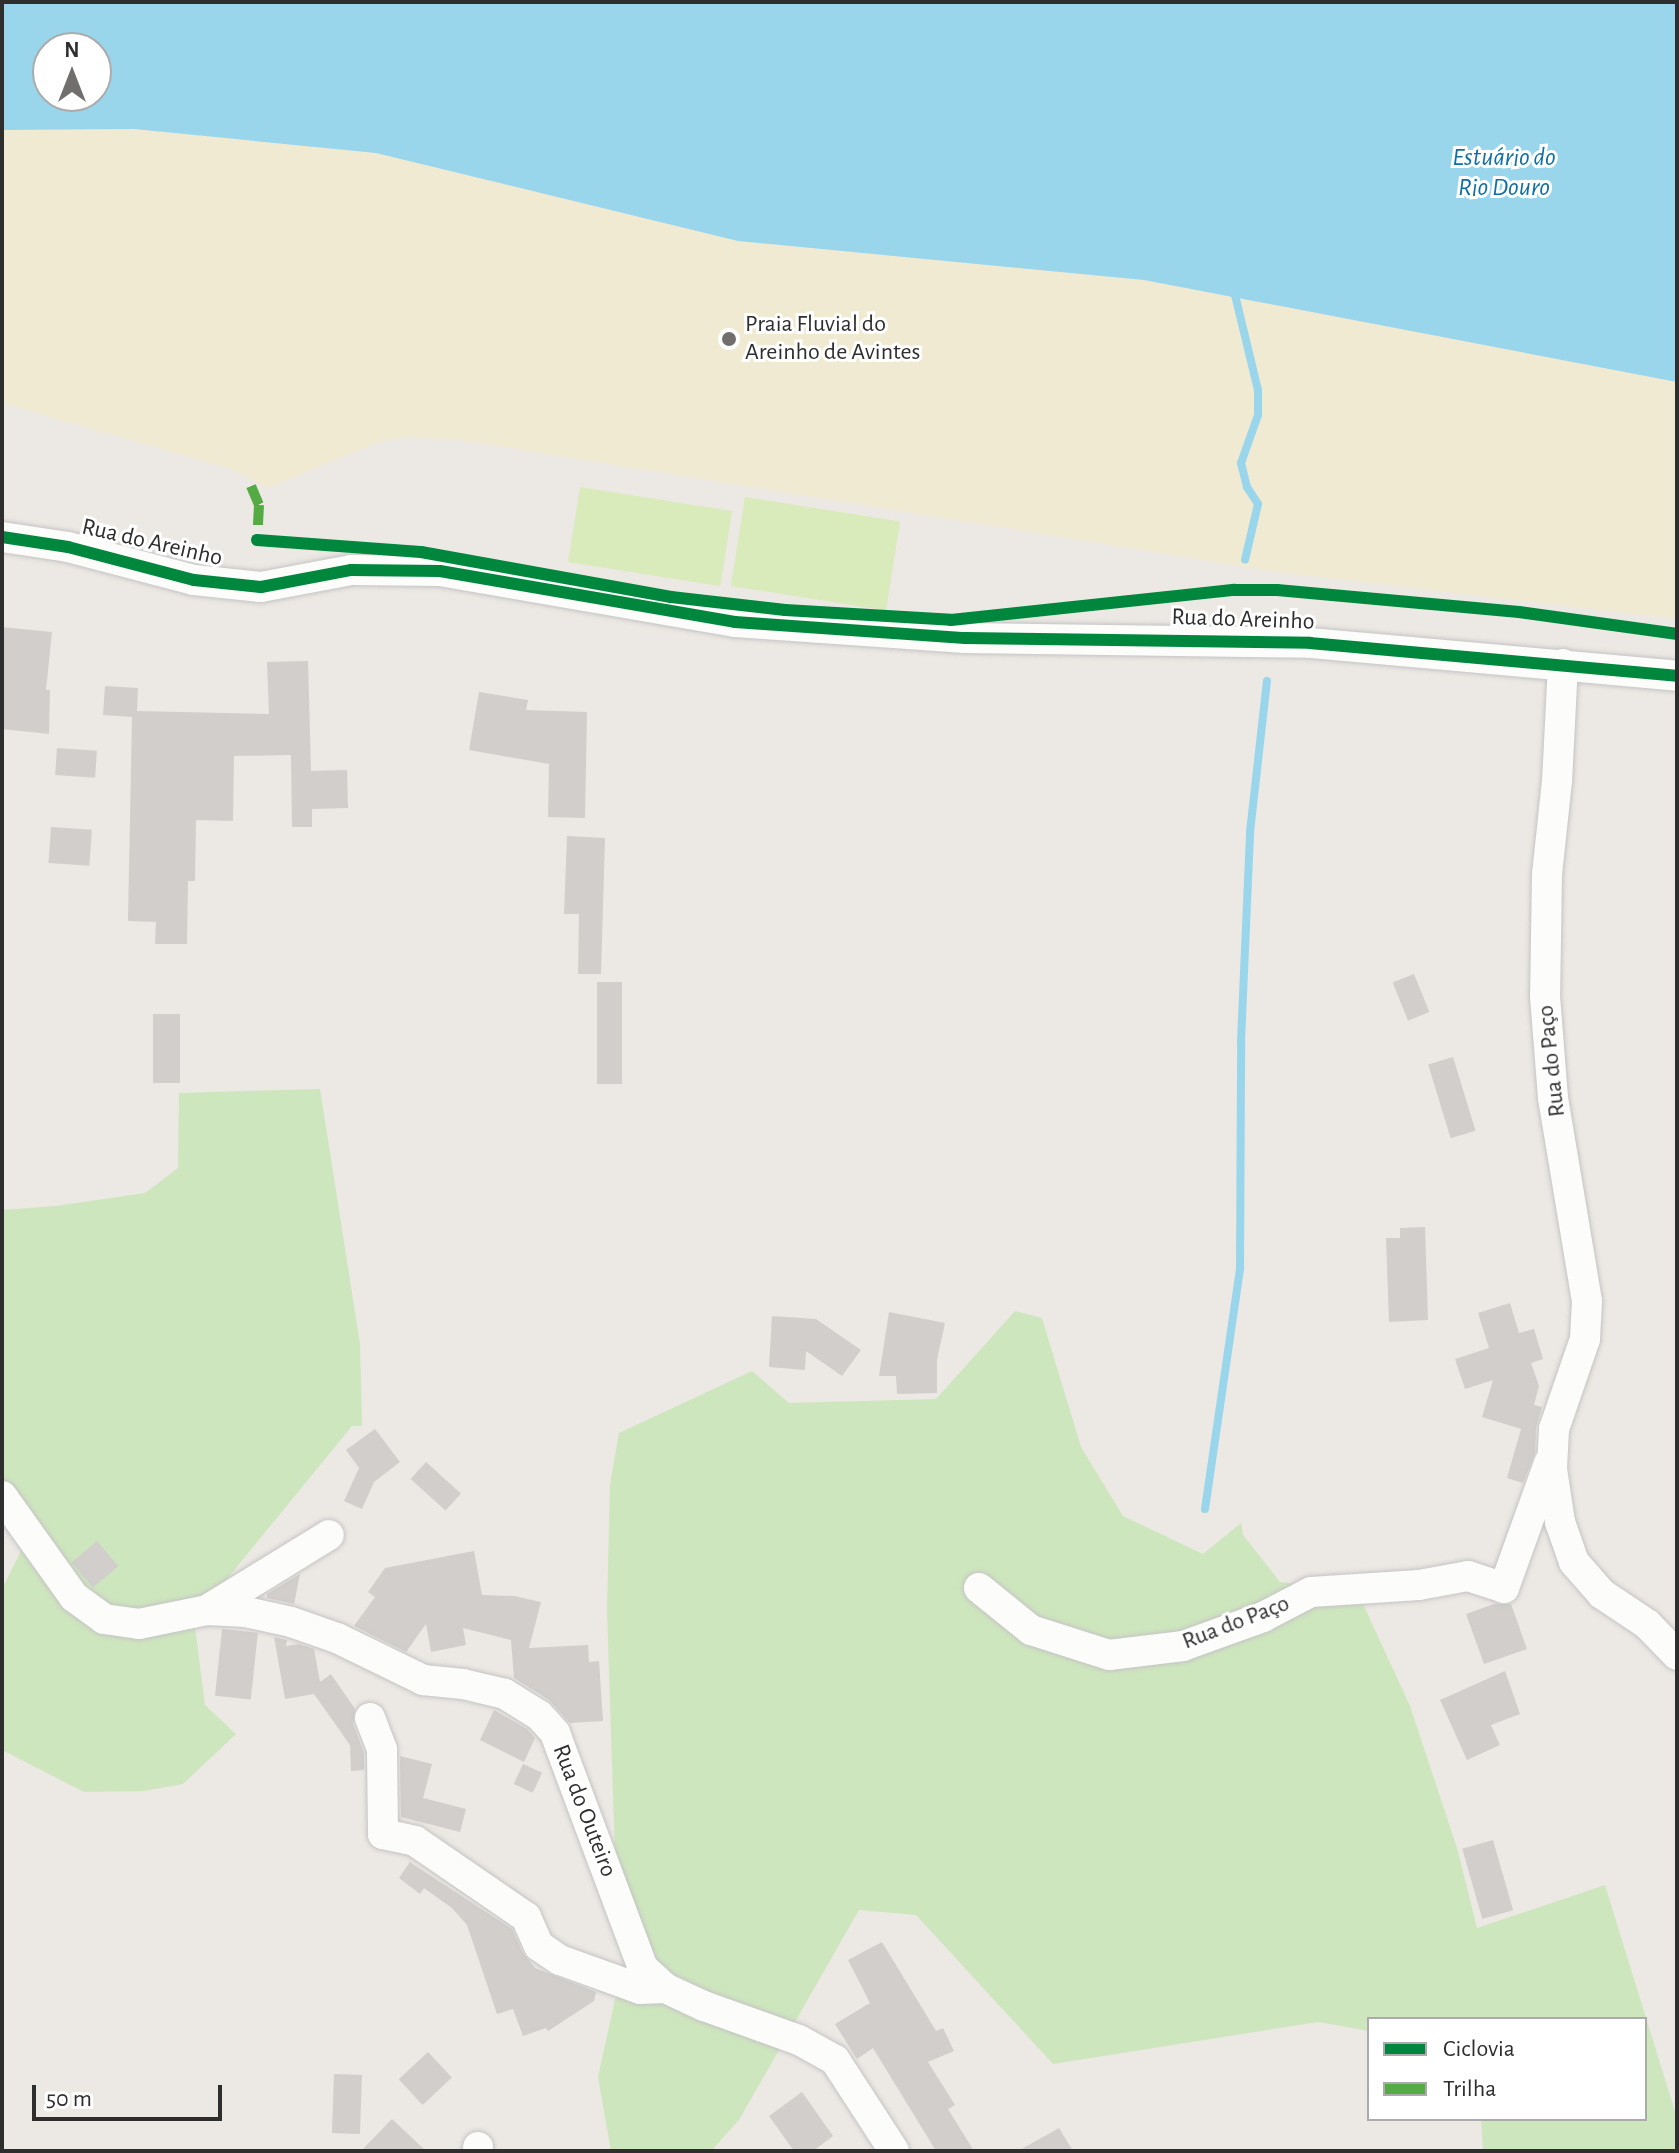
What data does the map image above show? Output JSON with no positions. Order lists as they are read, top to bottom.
{
  "streets": {
    "street": ["Rua do Areinho", "Rua do Paço", "Rua do Outeiro"]
  },
  "crossings": [
    ["Rua do Areinho", "Rua do Paço"]
  ],
  "water": ["Estuário do Rio Douro"],
  "places": ["Praia Fluvial do Areinho de Avintes"],
  "legend": ["Ciclovia", "Trilha"],
  "scale_bar": "50 m",
  "north": "top"
}
